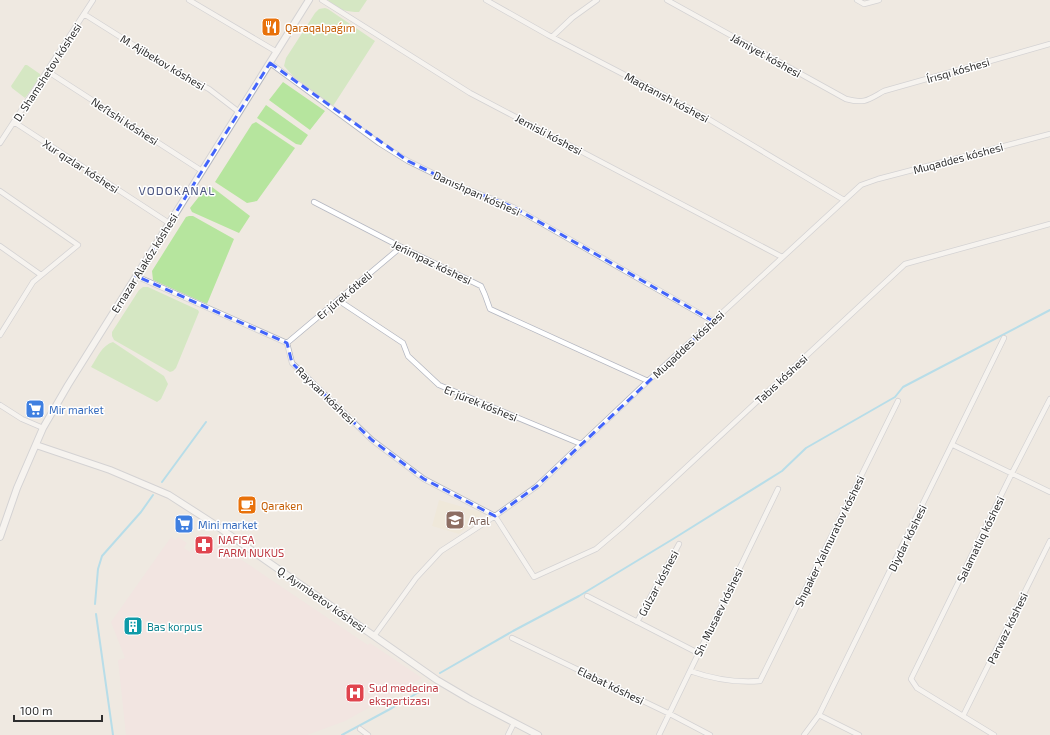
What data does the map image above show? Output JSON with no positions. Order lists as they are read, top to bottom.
{
  "streets": {
    "main road": ["Ernazar Alakóz kóshesi", "Q. Ayımbetov kóshesi"],
    "street": [
      "Jámiyet kóshesi",
      "M. Ajibekov kóshesi",
      "Írısqı kóshesi",
      "D. Shamshetov kóshesi",
      "Maqtanısh kóshesi",
      "Neftshi kóshesi",
      "Jemisli kóshesi",
      "Muqaddes kóshesi",
      "Xur qızlar kóshesi",
      "Danıshpan kóshesi",
      "Jeńimpaz kóshesi",
      "Er júrek ótkeli",
      "Tabıs kóshesi",
      "Rayxan kóshesi",
      "Er júrek kóshesi",
      "Diydar kóshesi",
      "Salamatlıq kóshesi",
      "Shıpaker Xalmuratov kóshesi",
      "Gúlzar kóshesi",
      "Sh. Musaev kóshesi",
      "Parwaz kóshesi",
      "Elabat kóshesi"
    ]
  },
  "crossings": [
    ["Jámiyet kóshesi", "Írısqı kóshesi"],
    ["M. Ajibekov kóshesi", "D. Shamshetov kóshesi"],
    ["M. Ajibekov kóshesi", "Ernazar Alakóz kóshesi"],
    ["D. Shamshetov kóshesi", "Neftshi kóshesi"],
    ["D. Shamshetov kóshesi", "Xur qızlar kóshesi"],
    ["Maqtanısh kóshesi", "Muqaddes kóshesi"],
    ["Neftshi kóshesi", "Ernazar Alakóz kóshesi"],
    ["Jemisli kóshesi", "Muqaddes kóshesi"],
    ["Muqaddes kóshesi", "Danıshpan kóshesi"],
    ["Muqaddes kóshesi", "Jeńimpaz kóshesi"],
    ["Muqaddes kóshesi", "Tabıs kóshesi"],
    ["Muqaddes kóshesi", "Rayxan kóshesi"],
    ["Muqaddes kóshesi", "Er júrek kóshesi"],
    ["Muqaddes kóshesi", "Q. Ayımbetov kóshesi"],
    ["Xur qızlar kóshesi", "Ernazar Alakóz kóshesi"],
    ["Danıshpan kóshesi", "Ernazar Alakóz kóshesi"],
    ["Jeńimpaz kóshesi", "Er júrek ótkeli"],
    ["Ernazar Alakóz kóshesi", "Q. Ayımbetov kóshesi"],
    ["Er júrek ótkeli", "Rayxan kóshesi"],
    ["Er júrek ótkeli", "Er júrek kóshesi"],
    ["Tabıs kóshesi", "Rayxan kóshesi"],
    ["Salamatlıq kóshesi", "Parwaz kóshesi"],
    ["Shıpaker Xalmuratov kóshesi", "Sh. Musaev kóshesi"],
    ["Sh. Musaev kóshesi", "Elabat kóshesi"]
  ],
  "districts": ["VODOKANAL"],
  "places": {
    "restaurant": ["Qaraqalpaǵım"],
    "supermarket": ["Mir market", "Mini market"],
    "cafe": ["Qaraken"],
    "school or university": ["Aral"],
    "pharmacy": ["NAFISA FARM NUKUS"],
    "building": ["Bas korpus"],
    "hospital": ["Sud medecina ekspertizası"]
  },
  "scale_bar": "100 m"
}
